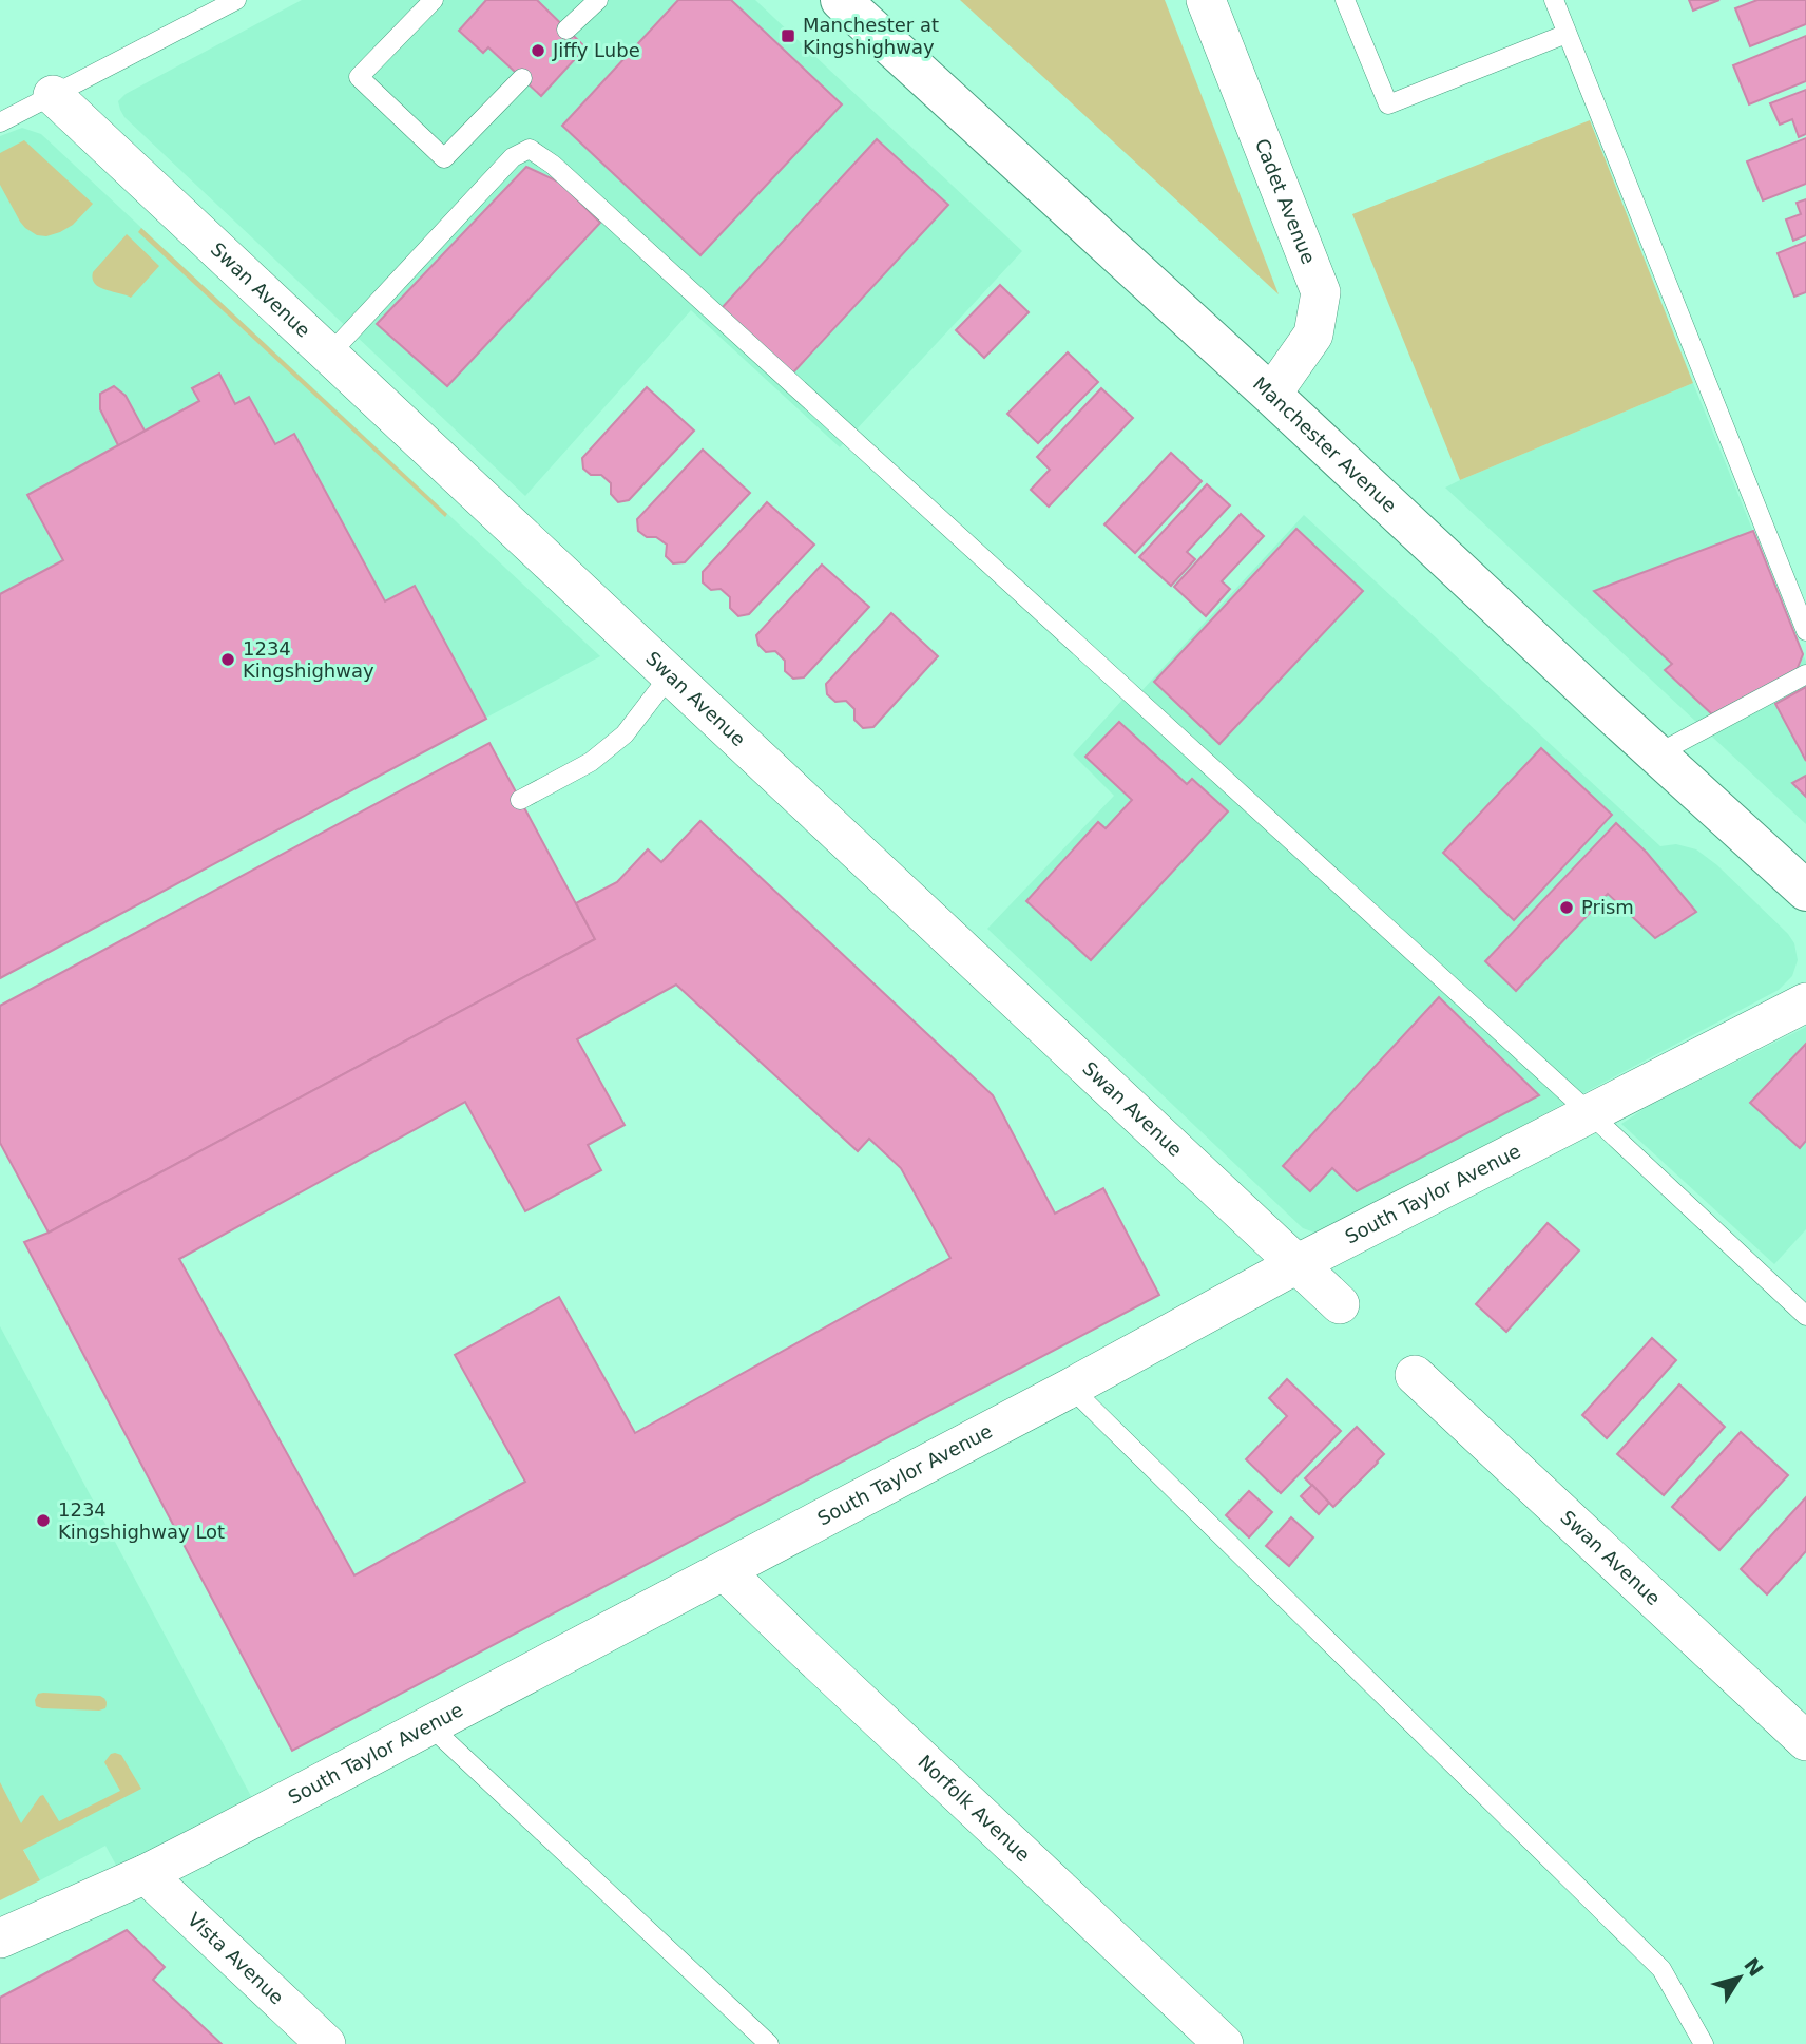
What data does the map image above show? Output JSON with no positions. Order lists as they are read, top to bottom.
{
  "streets": {
    "main road": ["Manchester Avenue"],
    "street": [
      "Cadet Avenue",
      "Swan Avenue",
      "South Taylor Avenue",
      "Norfolk Avenue",
      "Vista Avenue"
    ]
  },
  "crossings": [
    ["Cadet Avenue", "Manchester Avenue"],
    ["Swan Avenue", "South Taylor Avenue"],
    ["South Taylor Avenue", "Norfolk Avenue"],
    ["South Taylor Avenue", "Vista Avenue"]
  ],
  "places": {
    "transit": ["Manchester at Kingshighway"],
    "other": [
      "Jiffy Lube",
      "1234 Kingshighway",
      "Prism",
      "1234 Kingshighway Lot"
    ]
  },
  "north": "top right"
}
